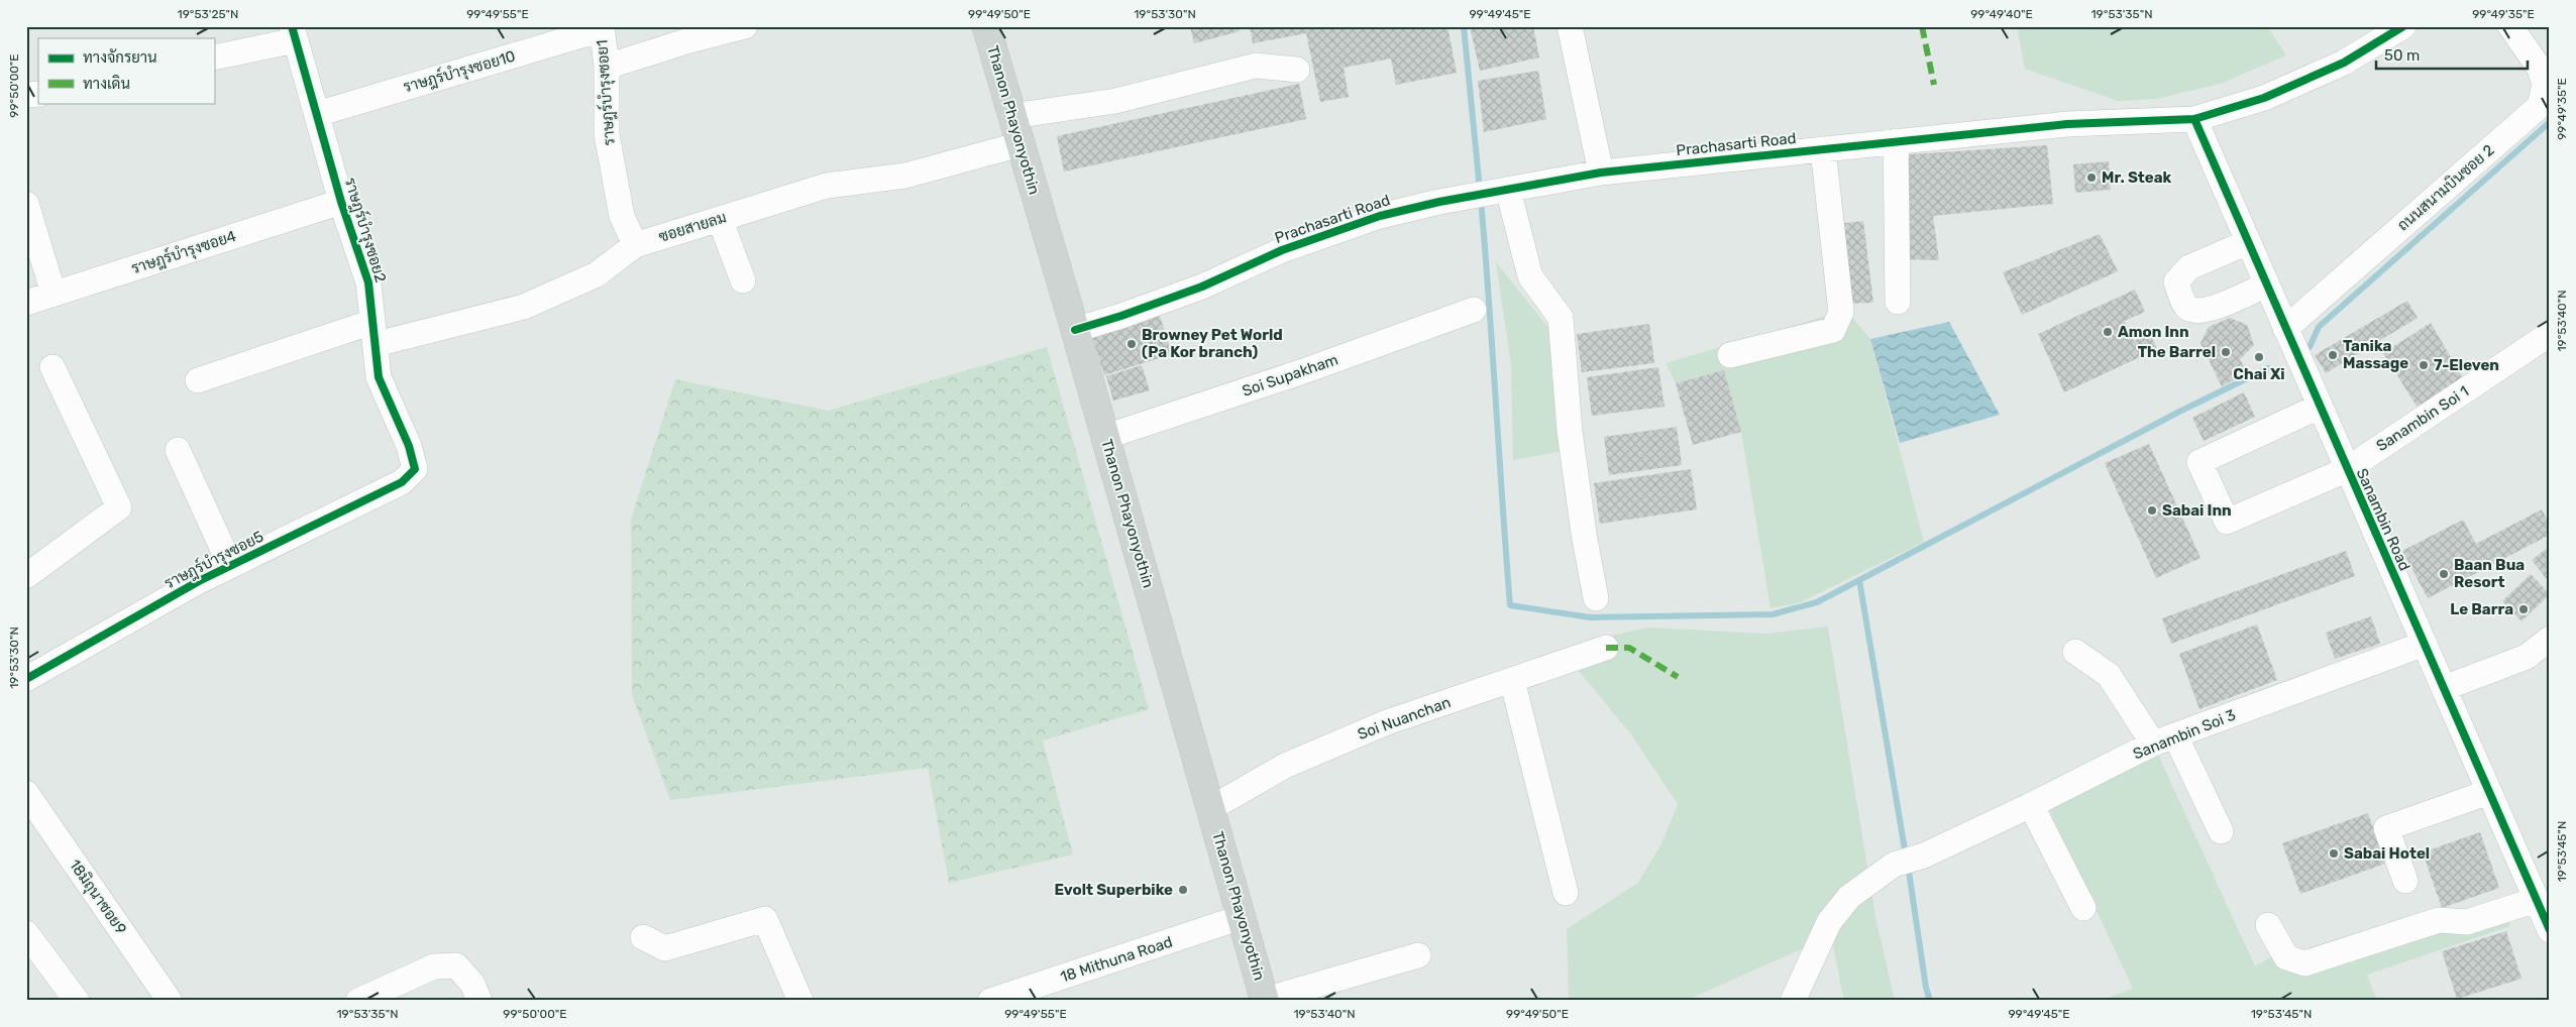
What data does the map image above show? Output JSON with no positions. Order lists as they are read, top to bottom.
{
  "streets": {
    "main road": ["Thanon Phayonyothin"],
    "street": [
      "ราษฎร์บำรุงซอย10",
      "ราษฎร์บำรุงซอย1",
      "Prachasarti Road",
      "ถนนสนามบินซอย 2",
      "ซอยสายลม",
      "ราษฎร์บำรุงซอย2",
      "ราษฎร์บำรุงซอย4",
      "Soi Supakham",
      "Sanambin Soi 1",
      "Sanambin Road",
      "ราษฎร์บำรุงซอย5",
      "Soi Nuanchan",
      "Sanambin Soi 3",
      "18มิถุนาซอย9",
      "18 Mithuna Road"
    ]
  },
  "crossings": [
    ["ราษฎร์บำรุงซอย10", "ราษฎร์บำรุงซอย1"],
    ["ราษฎร์บำรุงซอย10", "ราษฎร์บำรุงซอย2"],
    ["ราษฎร์บำรุงซอย1", "ซอยสายลม"],
    ["Thanon Phayonyothin", "Prachasarti Road"],
    ["Thanon Phayonyothin", "ซอยสายลม"],
    ["Thanon Phayonyothin", "Soi Supakham"],
    ["Thanon Phayonyothin", "Soi Nuanchan"],
    ["Thanon Phayonyothin", "18 Mithuna Road"],
    ["Prachasarti Road", "Sanambin Road"],
    ["ถนนสนามบินซอย 2", "Sanambin Road"],
    ["ซอยสายลม", "ราษฎร์บำรุงซอย2"],
    ["ราษฎร์บำรุงซอย2", "ราษฎร์บำรุงซอย4"],
    ["ราษฎร์บำรุงซอย2", "ราษฎร์บำรุงซอย5"],
    ["Sanambin Soi 1", "Sanambin Road"],
    ["Sanambin Road", "Sanambin Soi 3"]
  ],
  "places": [
    "Mr. Steak",
    "Amon Inn",
    "Browney Pet World (Pa Kor branch)",
    "The Barrel",
    "Tanika Massage",
    "Chai Xi",
    "7-Eleven",
    "Sabai Inn",
    "Baan Bua Resort",
    "Le Barra",
    "Sabai Hotel",
    "Evolt Superbike"
  ],
  "legend": ["ทางจักรยาน", "ทางเดิน"],
  "scale_bar": "50 m",
  "coordinates": [
    "19°53'25\"N",
    "99°49'55\"E",
    "99°49'50\"E",
    "19°53'30\"N",
    "99°49'45\"E",
    "99°49'40\"E",
    "19°53'35\"N",
    "99°49'35\"E",
    "99°50'00\"E",
    "19°53'40\"N",
    "19°53'45\"N"
  ]
}
